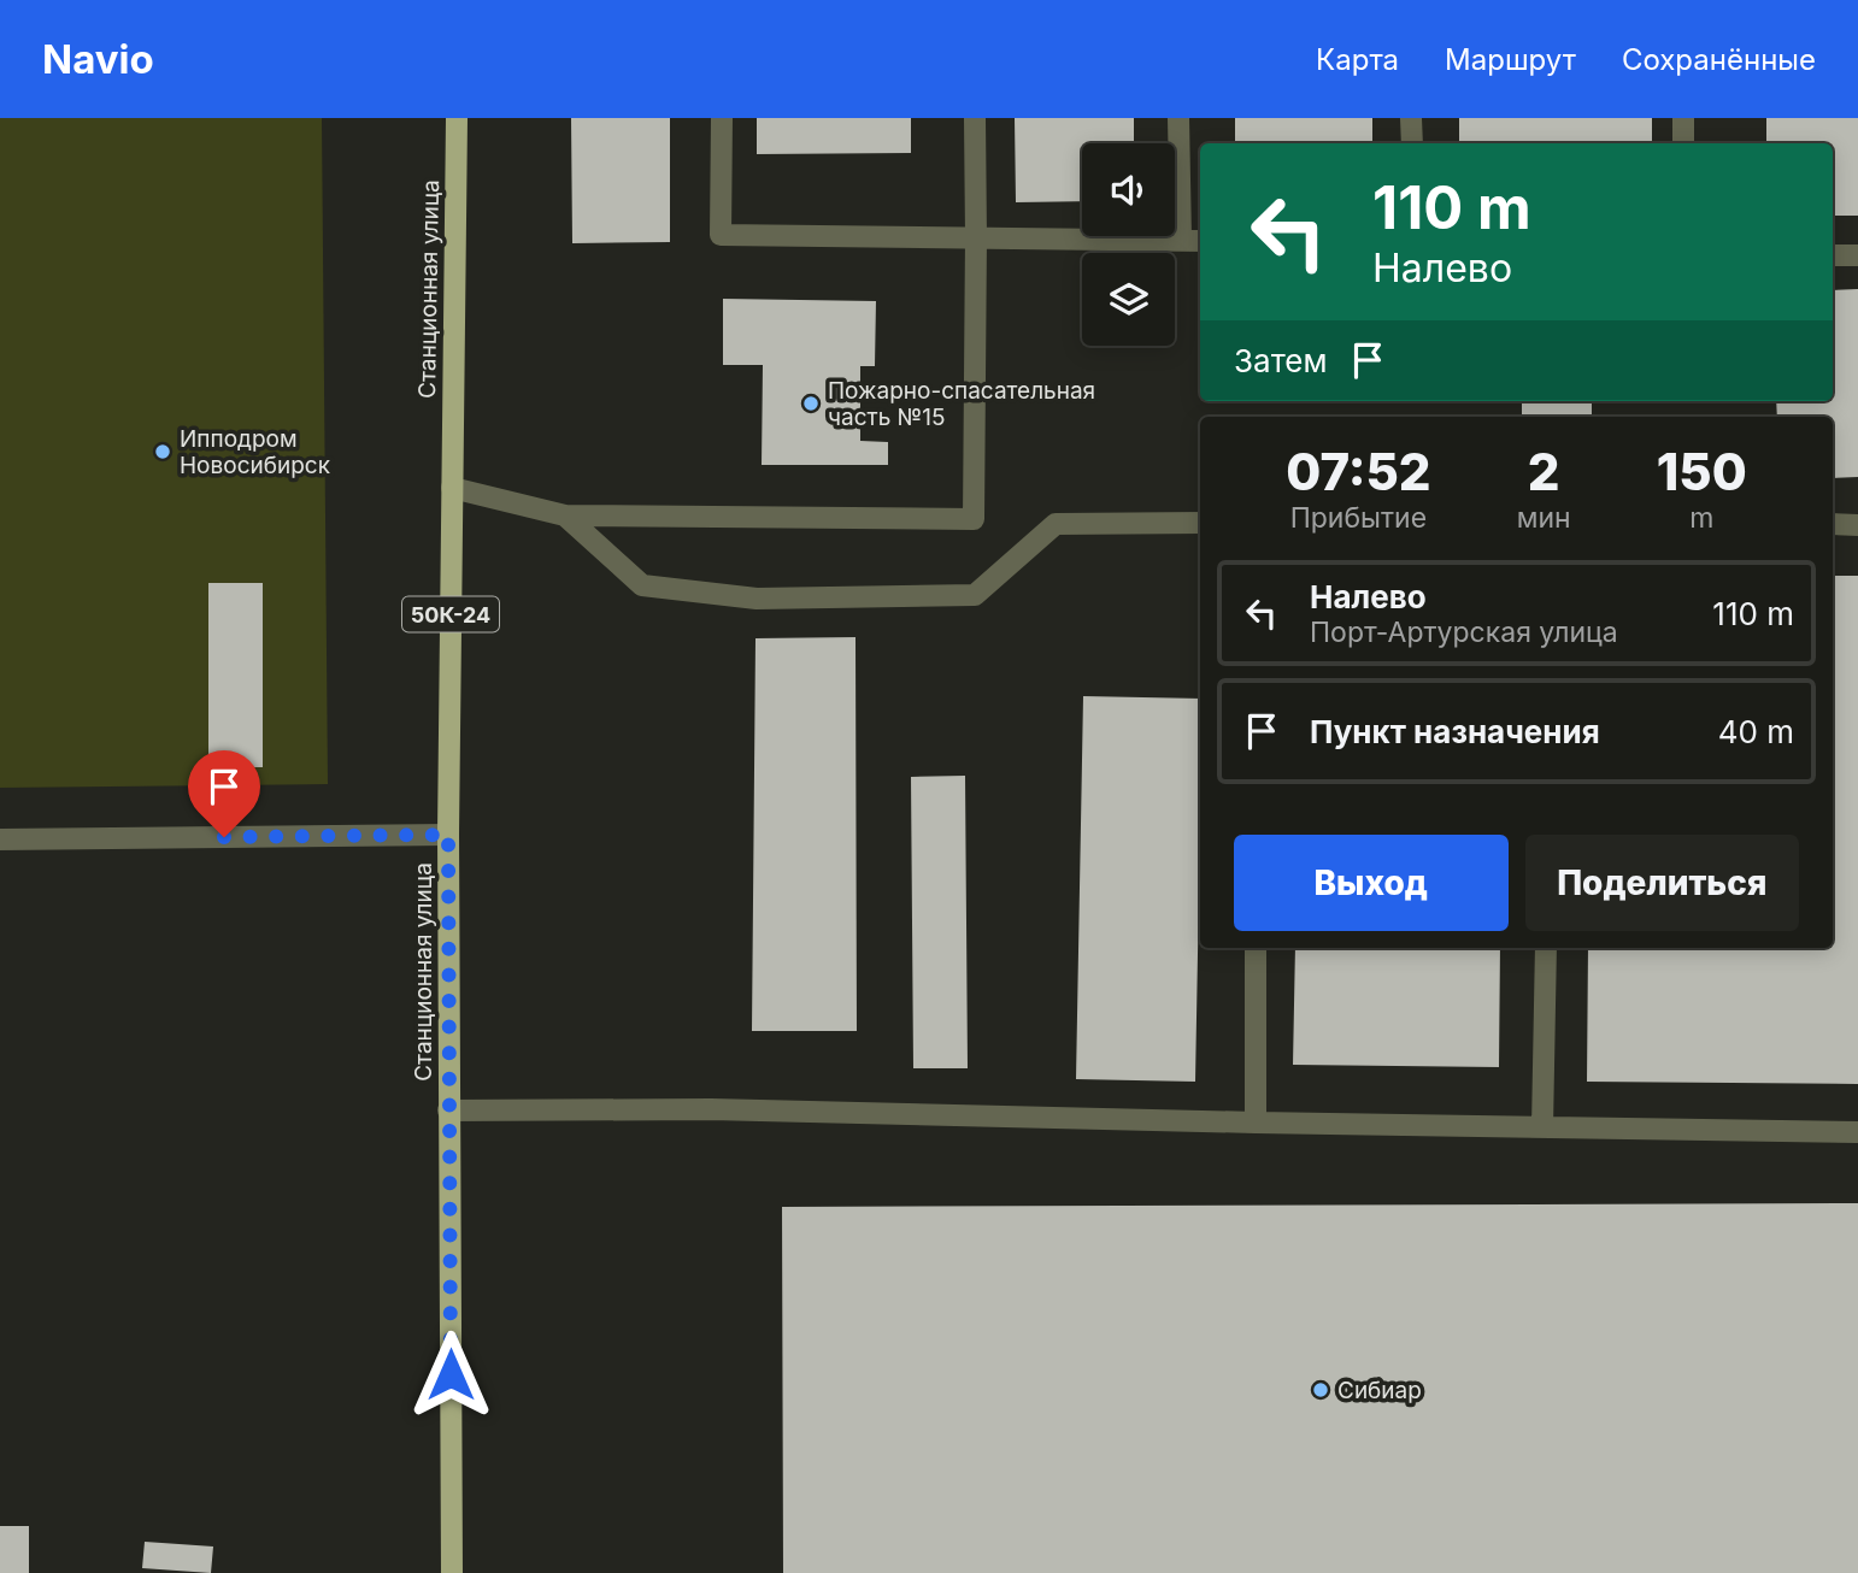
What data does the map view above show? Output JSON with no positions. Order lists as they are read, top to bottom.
{
  "streets": {
    "main road": ["Станционная улица", "50К-24"]
  },
  "places": ["Пожарно-спасательная часть №15", "Ипподром Новосибирск", "Сибиар"],
  "page": {
    "header": "Navio",
    "nav": ["Карта", "Маршрут", "Сохранённые"],
    "turn": ["110 m", "Налево"],
    "then": "Затем",
    "eta": [
      "07:52",
      "Прибытие",
      "2",
      "мин",
      "150",
      "m"
    ],
    "list": [
      {
        "name": "Налево",
        "note": "Порт-Артурская улица",
        "value": "110 m"
      },
      {
        "name": "Пункт назначения",
        "value": "40 m"
      }
    ],
    "buttons": ["Выход", "Поделиться"]
  }
}
